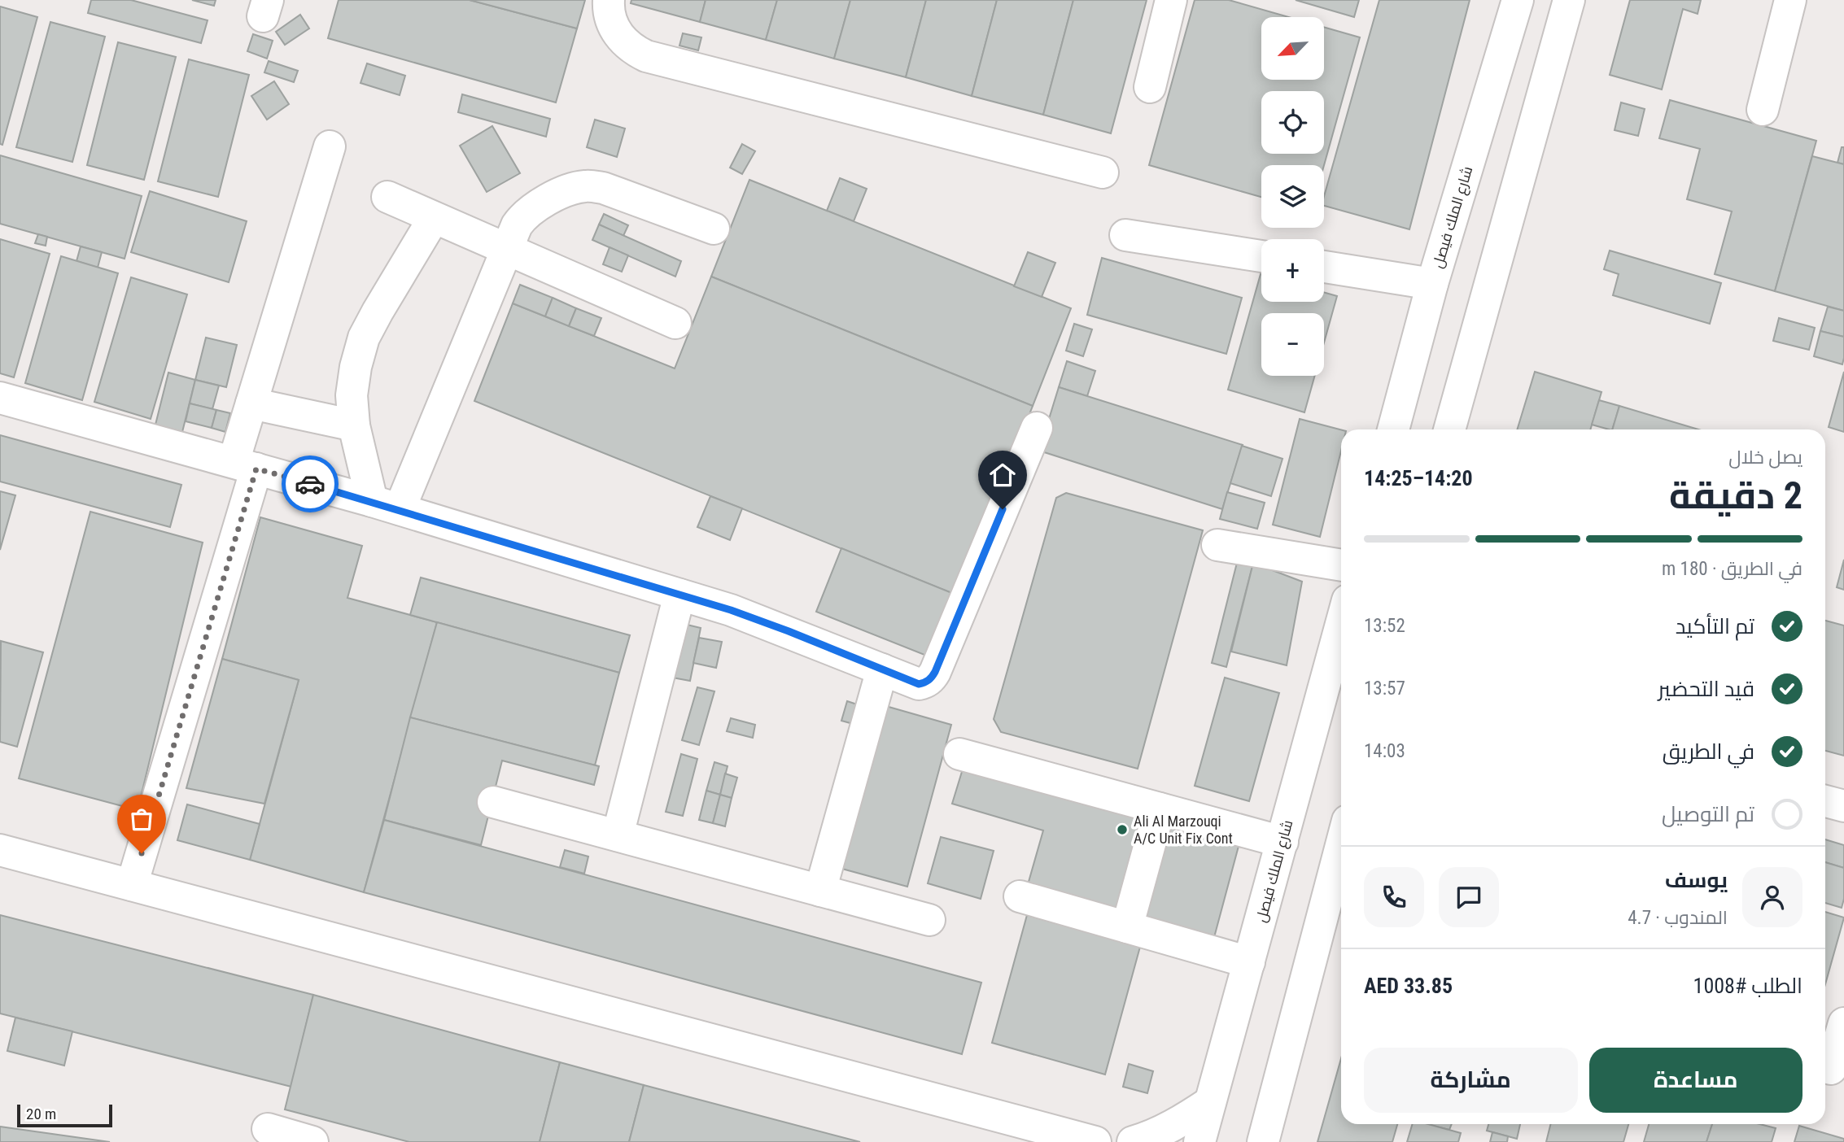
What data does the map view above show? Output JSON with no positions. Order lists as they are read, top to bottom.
{
  "streets": {
    "main road": ["شارع الملك فيصل"]
  },
  "places": ["Ali Al Marzouqi A/C Unit Fix Cont"],
  "scale_bar": "20 m",
  "north": "bottom left",
  "page": {
    "map_buttons": ["+", "−"],
    "heading": ["2 دقيقة", "يصل خلال", "14:20–14:25"],
    "panel": [
      "يوسف",
      "المندوب · 4.7",
      "الطلب #1008",
      "AED 33.85"
    ],
    "bar": "في الطريق · 180 m",
    "list": [
      ["تم التأكيد", "13:52"],
      ["قيد التحضير", "13:57"],
      ["في الطريق", "14:03"],
      "تم التوصيل"
    ],
    "buttons": ["مساعدة", "مشاركة"],
    "scale": "20 m"
  }
}
